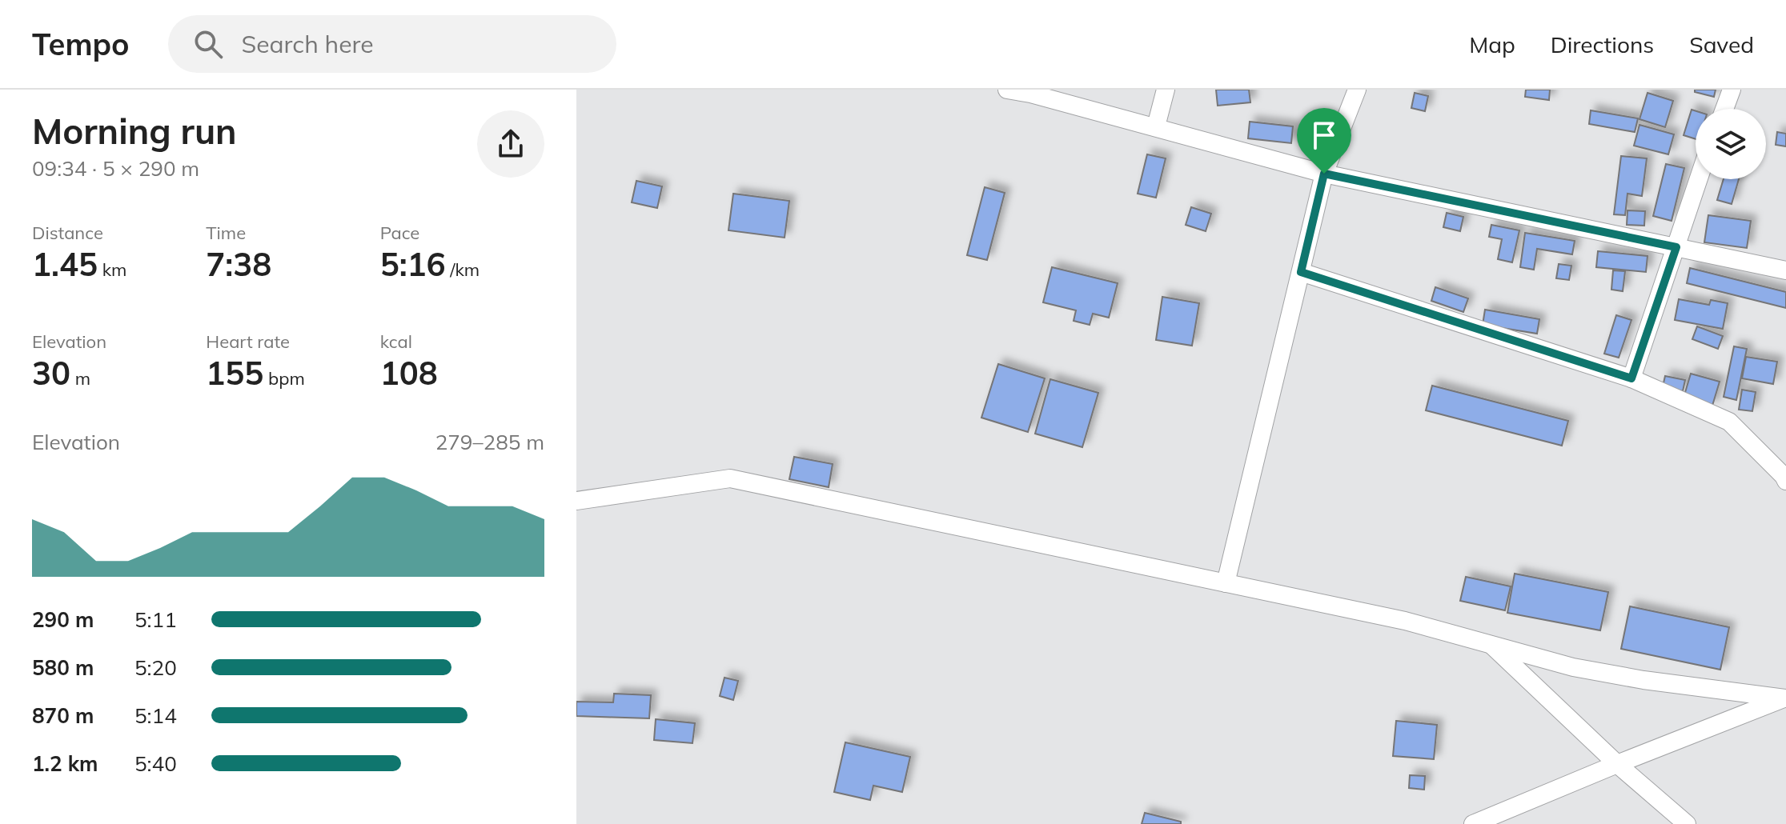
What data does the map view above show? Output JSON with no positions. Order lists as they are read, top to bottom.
{
  "page": {
    "header": "Tempo",
    "search": "Search here",
    "nav": ["Map", "Directions", "Saved"],
    "heading": ["Morning run", "09:34 · 5 × 290 m"],
    "stats": [
      ["Distance", "1.45 km"],
      ["Time", "7:38"],
      ["Pace", "5:16 /km"],
      ["Elevation", "30 m"],
      ["Heart rate", "155 bpm"],
      ["kcal", "108"]
    ],
    "chart": ["Elevation", "279–285 m"],
    "list": [
      {
        "name": "290 m",
        "note": "5:11"
      },
      {
        "name": "580 m",
        "note": "5:20"
      },
      {
        "name": "870 m",
        "note": "5:14"
      },
      {
        "name": "1.2 km",
        "note": "5:40"
      }
    ]
  }
}
